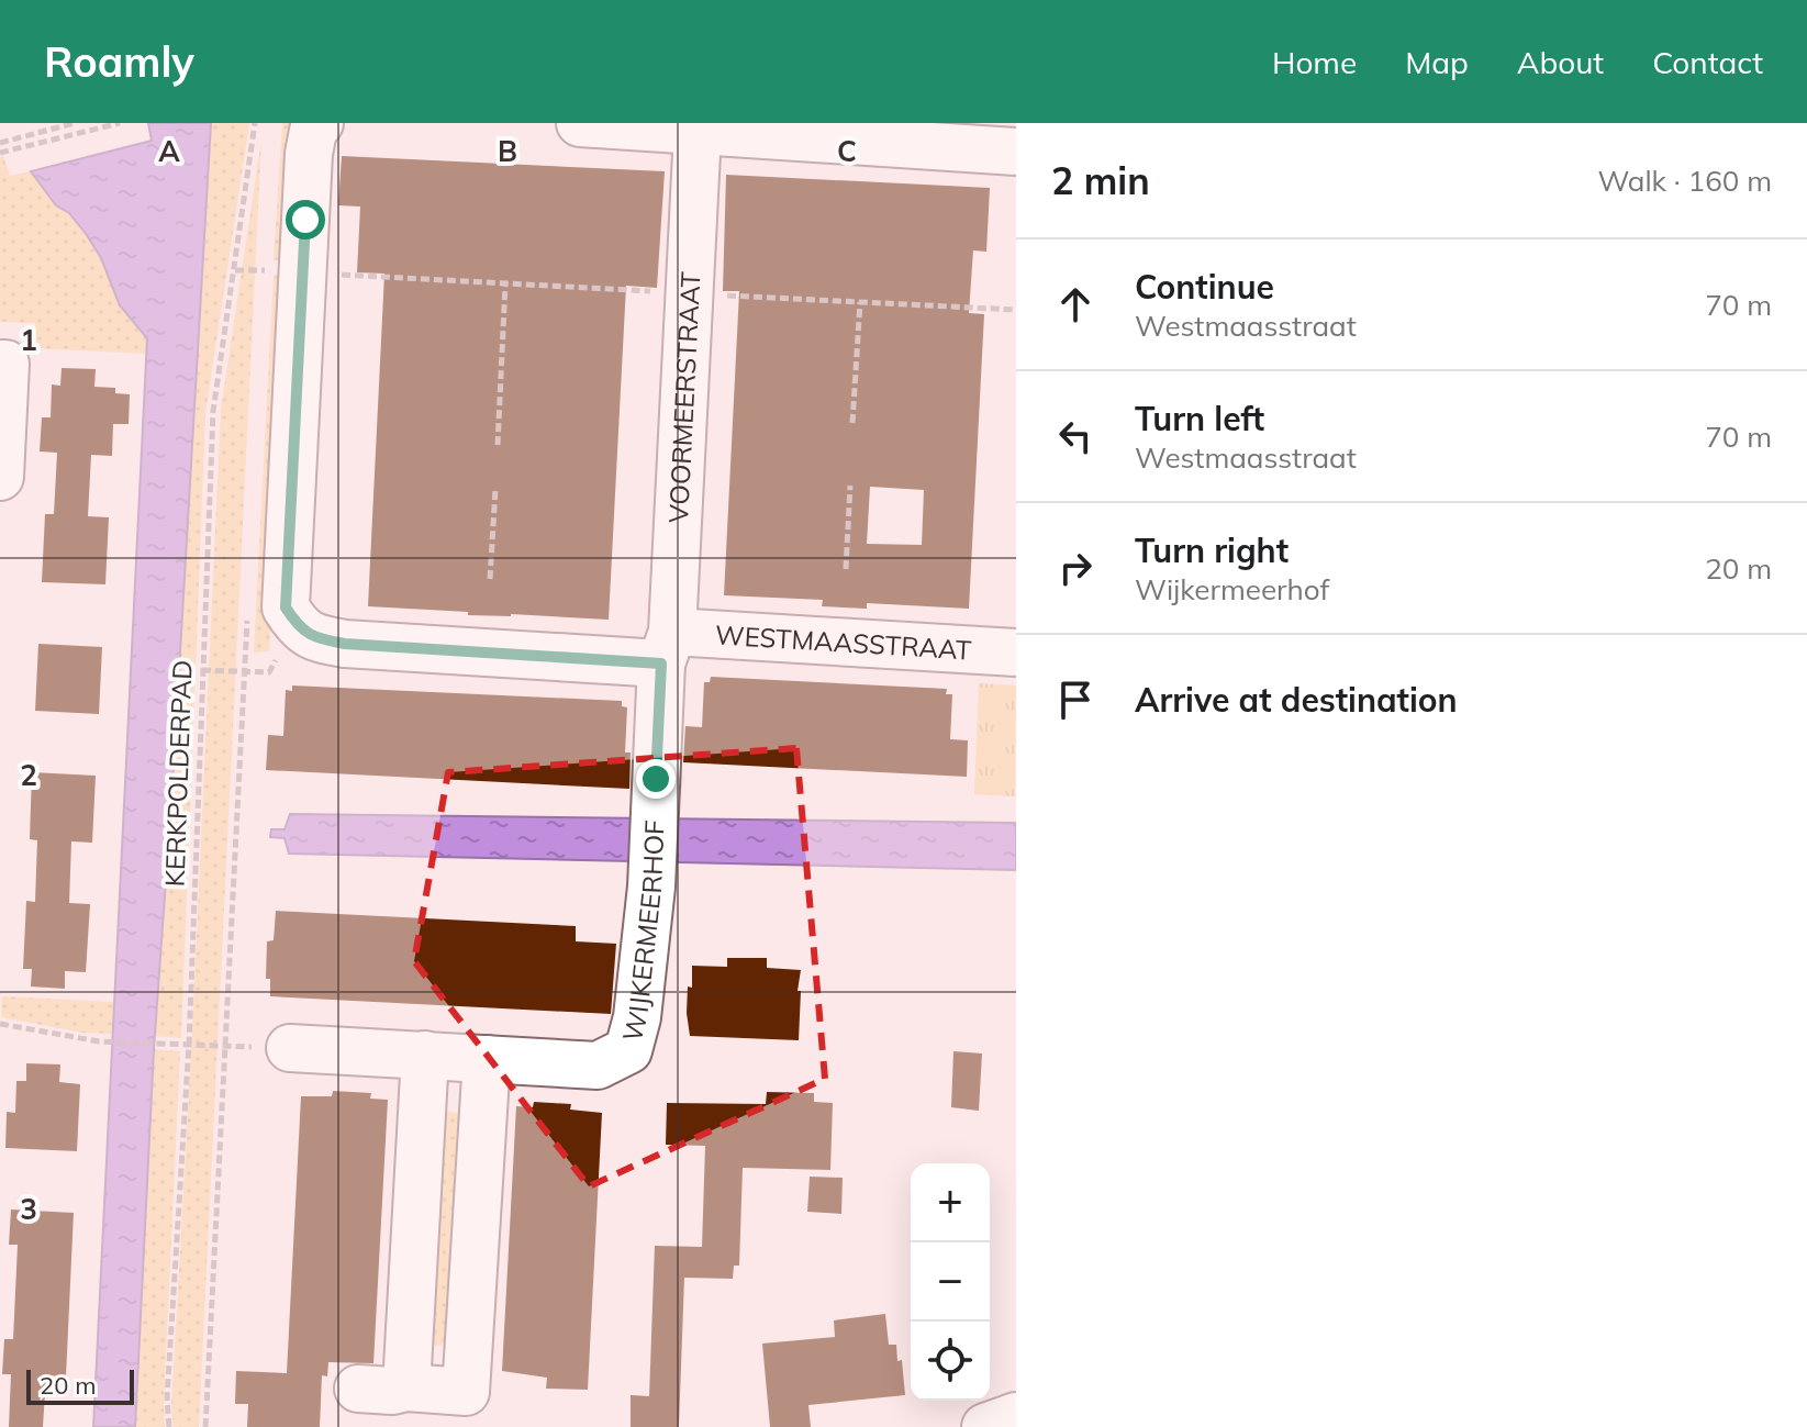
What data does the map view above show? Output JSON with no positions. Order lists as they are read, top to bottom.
{
  "streets": {
    "street": ["VOORMEERSTRAAT", "WESTMAASSTRAAT", "WIJKERMEERHOF"],
    "path": ["KERKPOLDERPAD"]
  },
  "crossings": [
    ["VOORMEERSTRAAT", "WESTMAASSTRAAT"],
    ["VOORMEERSTRAAT", "WIJKERMEERHOF"],
    ["WESTMAASSTRAAT", "WIJKERMEERHOF"]
  ],
  "scale_bar": "20 m",
  "page": {
    "header": "Roamly",
    "nav": [
      "Home",
      "Map",
      "About",
      "Contact"
    ],
    "heading": ["2 min", "Walk · 160 m"],
    "list": [
      ["Continue", "Westmaasstraat", "70 m"],
      ["Turn left", "Westmaasstraat", "70 m"],
      ["Turn right", "Wijkermeerhof", "20 m"],
      "Arrive at destination"
    ],
    "map_buttons": ["+", "−"],
    "scale": "20 m"
  },
  "grid": {
    "columns": ["A", "B", "C"],
    "rows": ["1", "2", "3"]
  }
}
